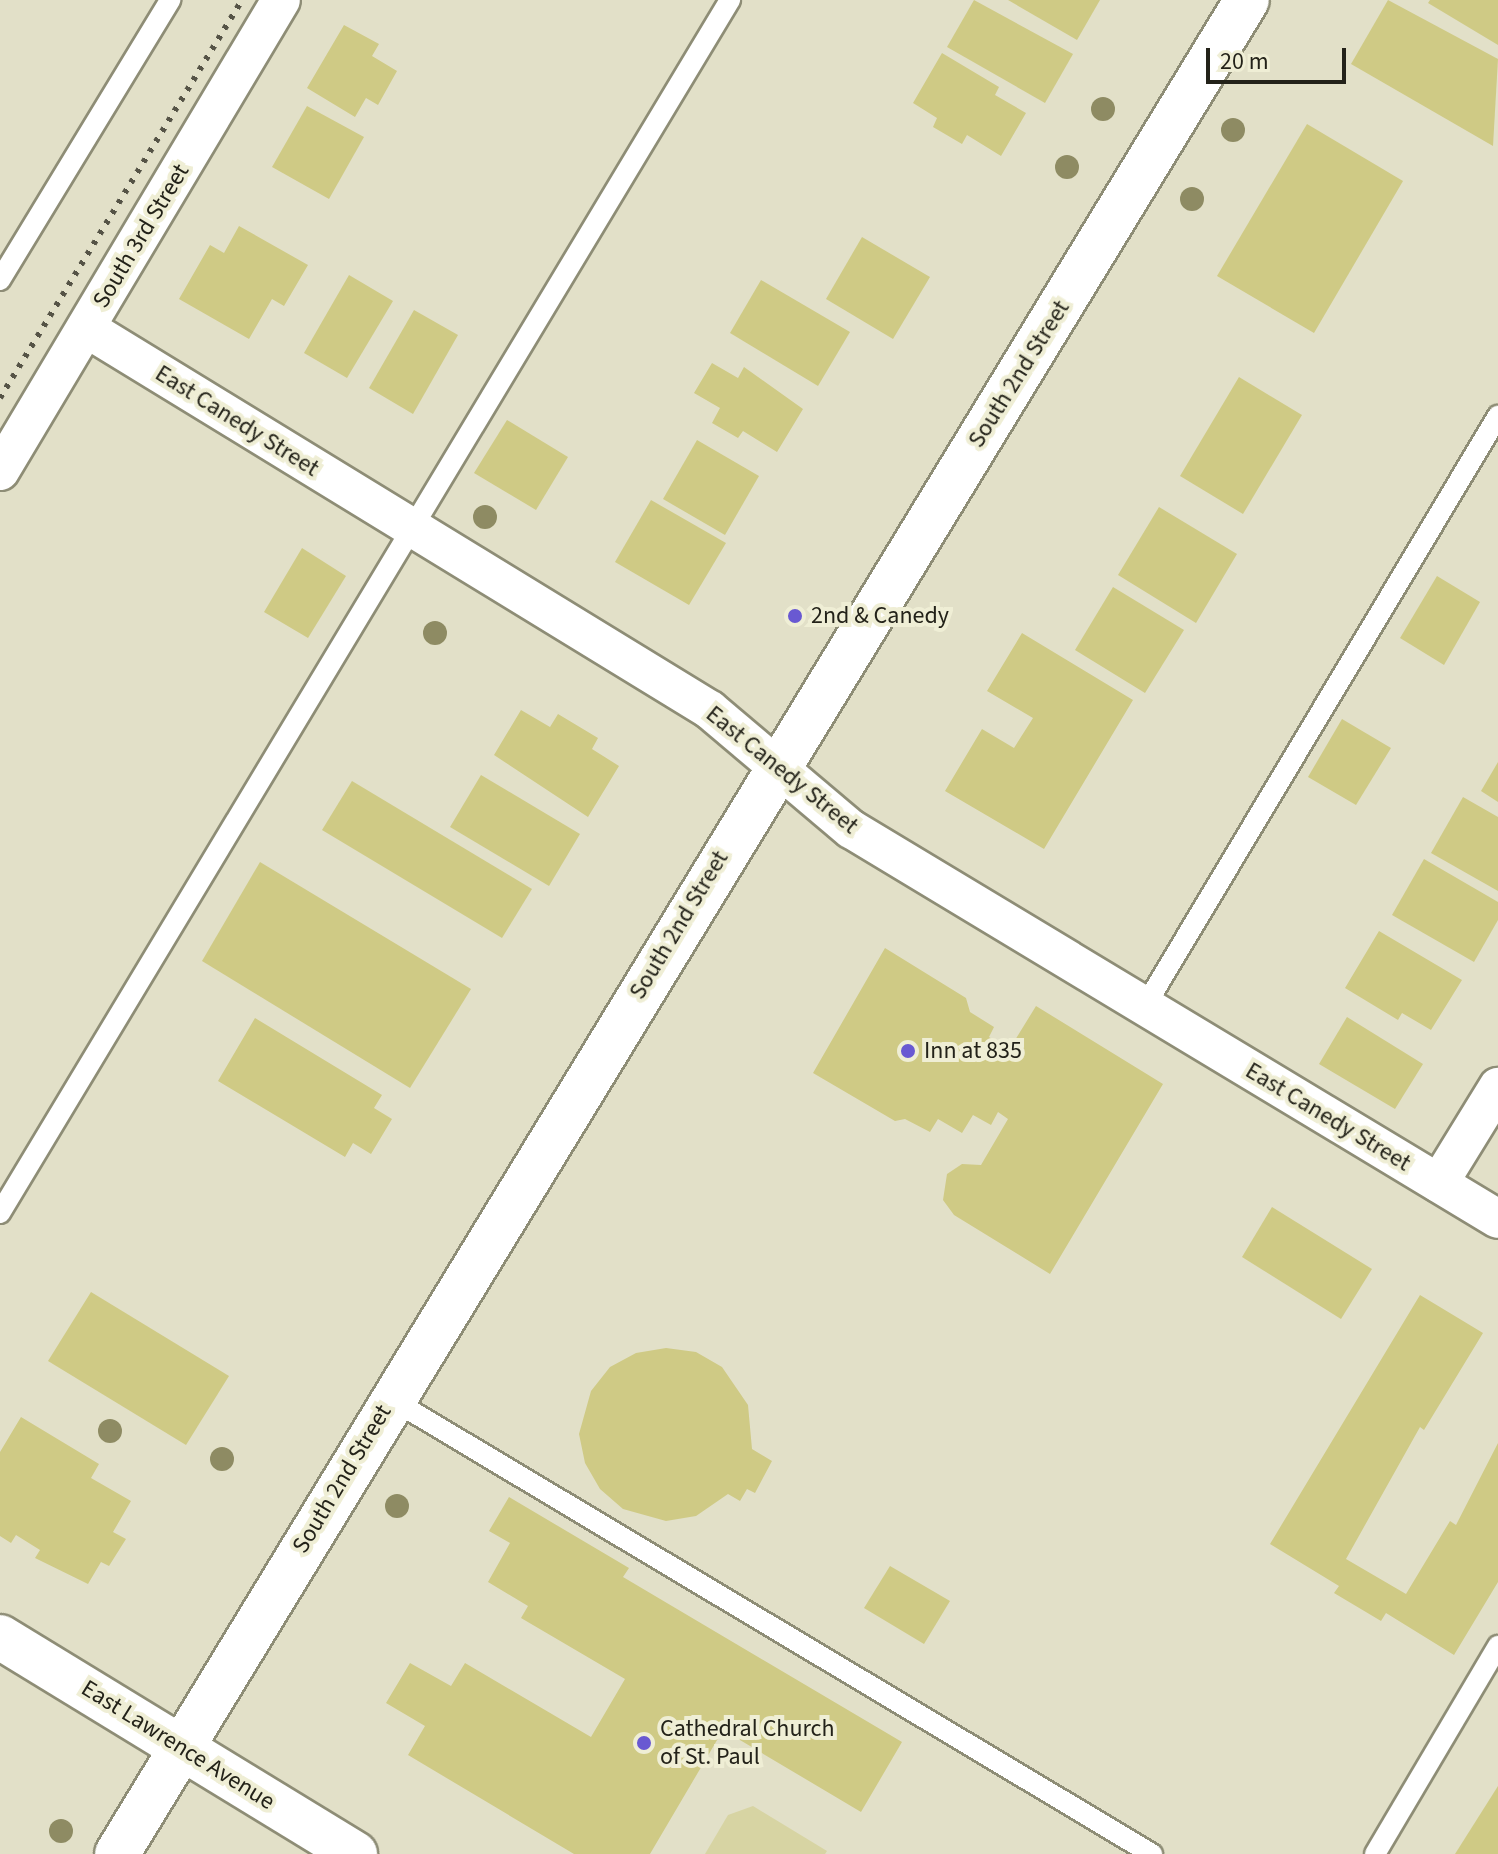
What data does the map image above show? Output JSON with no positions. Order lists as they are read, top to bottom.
{
  "streets": {
    "main road": ["South 2nd Street", "East Lawrence Avenue"],
    "street": ["South 3rd Street", "East Canedy Street"]
  },
  "crossings": [
    ["South 3rd Street", "East Canedy Street"],
    ["South 2nd Street", "East Canedy Street"],
    ["South 2nd Street", "East Lawrence Avenue"]
  ],
  "places": ["2nd & Canedy", "Inn at 835", "Cathedral Church of St. Paul"],
  "scale_bar": "20 m"
}
